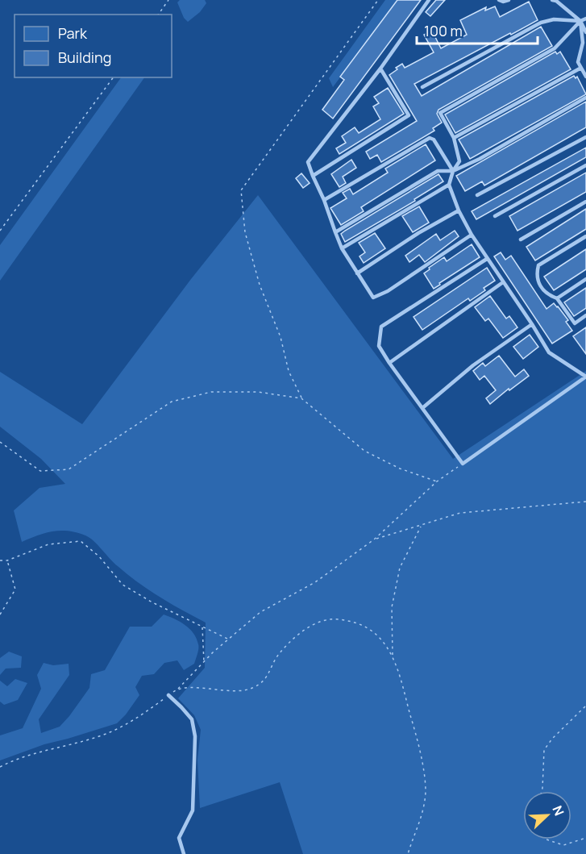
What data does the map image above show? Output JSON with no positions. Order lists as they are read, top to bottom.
{
  "legend": ["Park", "Building"],
  "scale_bar": "100 m",
  "north": "top right"
}
